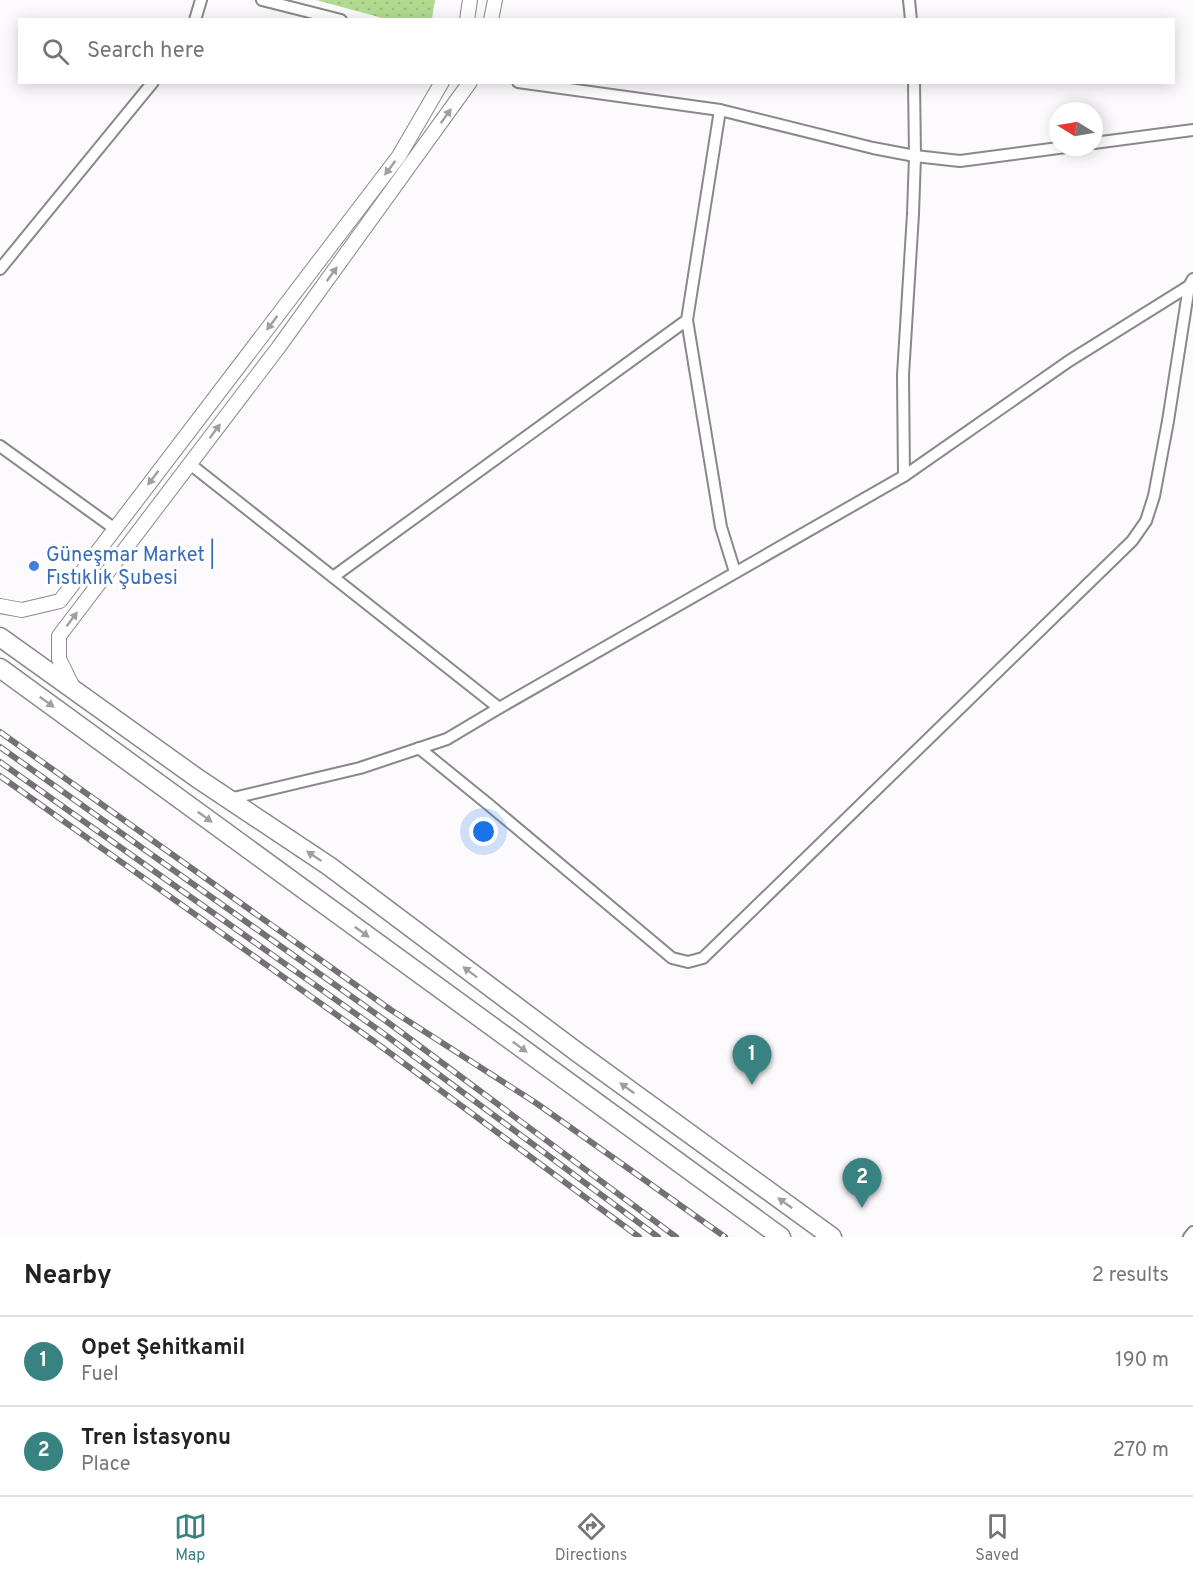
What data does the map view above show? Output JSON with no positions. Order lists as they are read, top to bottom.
{
  "places": ["Güneşmar Market | Fıstıklık Şubesi"],
  "north": "left",
  "page": {
    "search": "Search here",
    "pins": ["1", "2"],
    "heading": ["Nearby", "2 results"],
    "list": [
      {
        "mark": "1",
        "name": "Opet Şehitkamil",
        "note": "Fuel",
        "value": "190 m"
      },
      {
        "mark": "2",
        "name": "Tren İstasyonu",
        "note": "Place",
        "value": "270 m"
      }
    ],
    "nav": ["Map", "Directions", "Saved"]
  }
}
